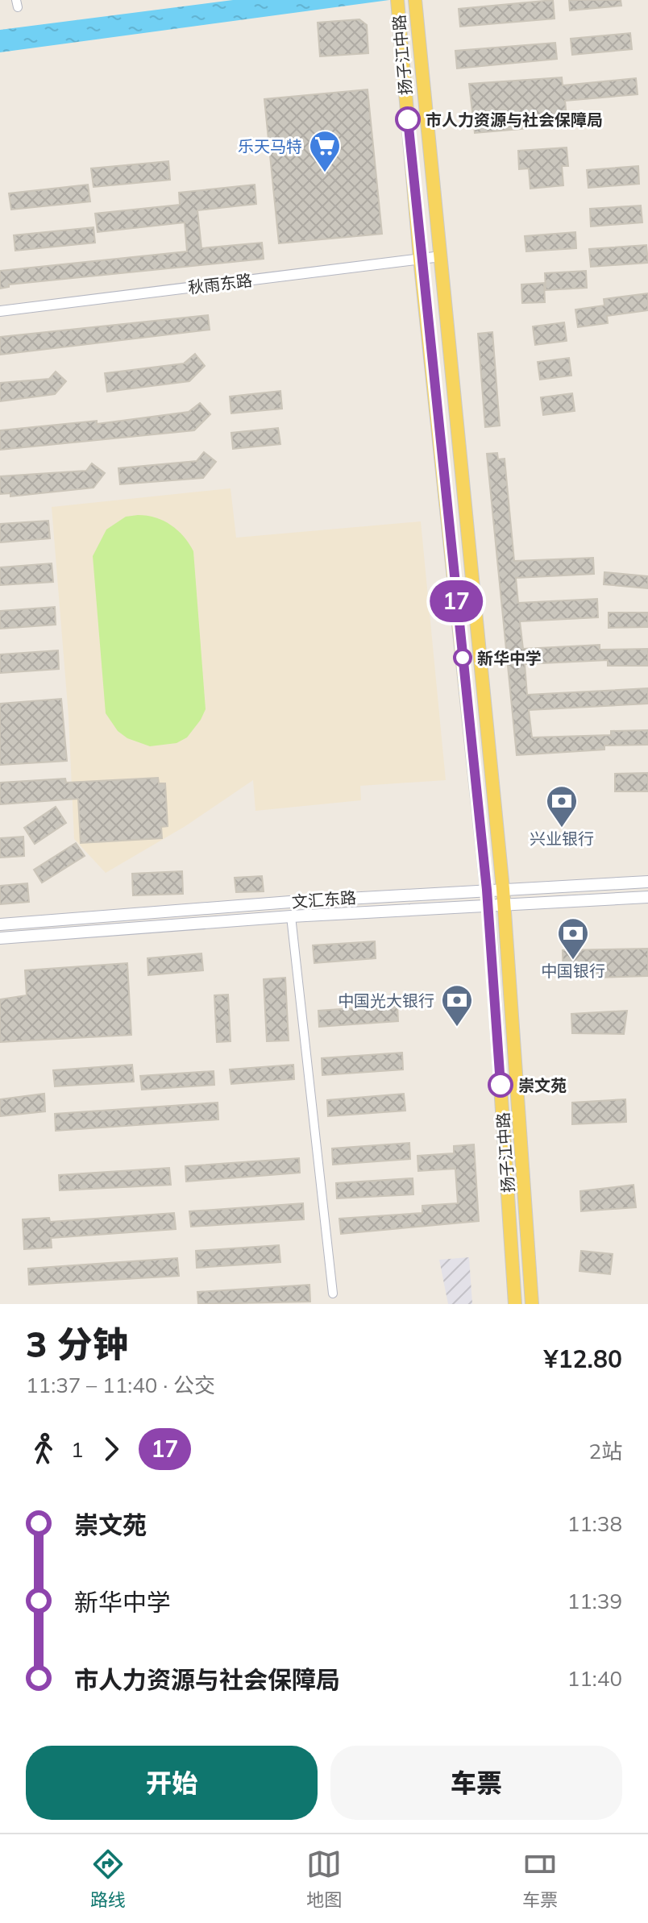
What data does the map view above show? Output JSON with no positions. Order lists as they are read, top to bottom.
{
  "streets": {
    "main road": ["扬子江中路", "文汇东路"],
    "street": ["秋雨东路"]
  },
  "crossings": [
    ["扬子江中路", "秋雨东路"],
    ["扬子江中路", "文汇东路"]
  ],
  "places": {
    "other": ["市人力资源与社会保障局", "新华中学", "崇文苑"],
    "supermarket": ["乐天马特"],
    "bank": ["兴业银行", "中国银行", "中国光大银行"]
  },
  "lines": ["bus line 17"],
  "page": {
    "on_map": "17",
    "heading": ["3 分钟", "11:37 – 11:40 · 公交", "¥12.80"],
    "legs": ["1", "17", "2站"],
    "list": [
      {
        "name": "崇文苑",
        "value": "11:38"
      },
      {
        "name": "新华中学",
        "value": "11:39"
      },
      {
        "name": "市人力资源与社会保障局",
        "value": "11:40"
      }
    ],
    "buttons": ["开始", "车票"],
    "tabs": ["路线", "地图", "车票"]
  }
}
